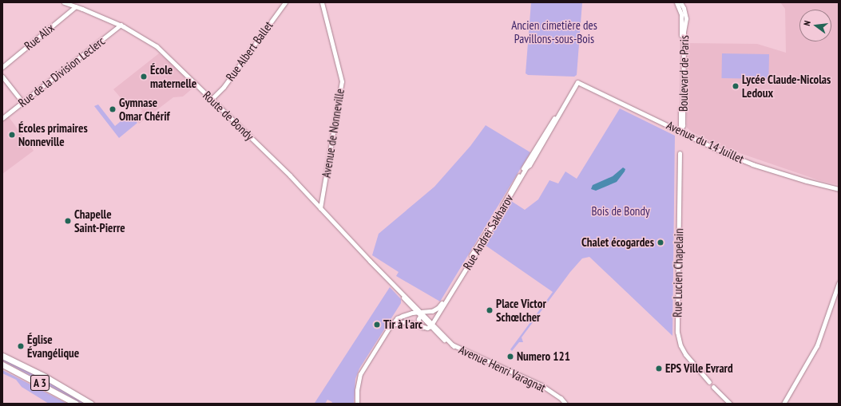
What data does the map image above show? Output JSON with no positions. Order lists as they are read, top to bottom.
{
  "streets": {
    "highway": ["A 3"],
    "street": [
      "Rue Alix",
      "Rue Albert Ballet",
      "Rue de la Division Leclerc",
      "Boulevard de Paris",
      "Route de Bondy",
      "Avenue de Nonneville",
      "Avenue du 14 Juillet",
      "Rue Andreï Sakharov",
      "Rue Lucien Chapelain",
      "Avenue Henri Varagnat"
    ]
  },
  "crossings": [
    ["Rue Alix", "Route de Bondy"],
    ["Rue Albert Ballet", "Route de Bondy"],
    ["Rue de la Division Leclerc", "Route de Bondy"],
    ["Boulevard de Paris", "Avenue du 14 Juillet"],
    ["Route de Bondy", "Avenue de Nonneville"],
    ["Route de Bondy", "Avenue Henri Varagnat"],
    ["Avenue du 14 Juillet", "Rue Andreï Sakharov"],
    ["Rue Andreï Sakharov", "Avenue Henri Varagnat"]
  ],
  "parks": ["Ancien cimetière des Pavillons-sous-Bois", "Bois de Bondy"],
  "places": [
    "École maternelle",
    "Lycée Claude-Nicolas Ledoux",
    "Gymnase Omar Chérif",
    "Écoles primaires Nonneville",
    "Chapelle Saint-Pierre",
    "Chalet écogardes",
    "Place Victor Schœlcher",
    "Tir à l'arc",
    "Église Évangélique",
    "Numero 121",
    "EPS Ville Evrard"
  ],
  "north": "left"
}
